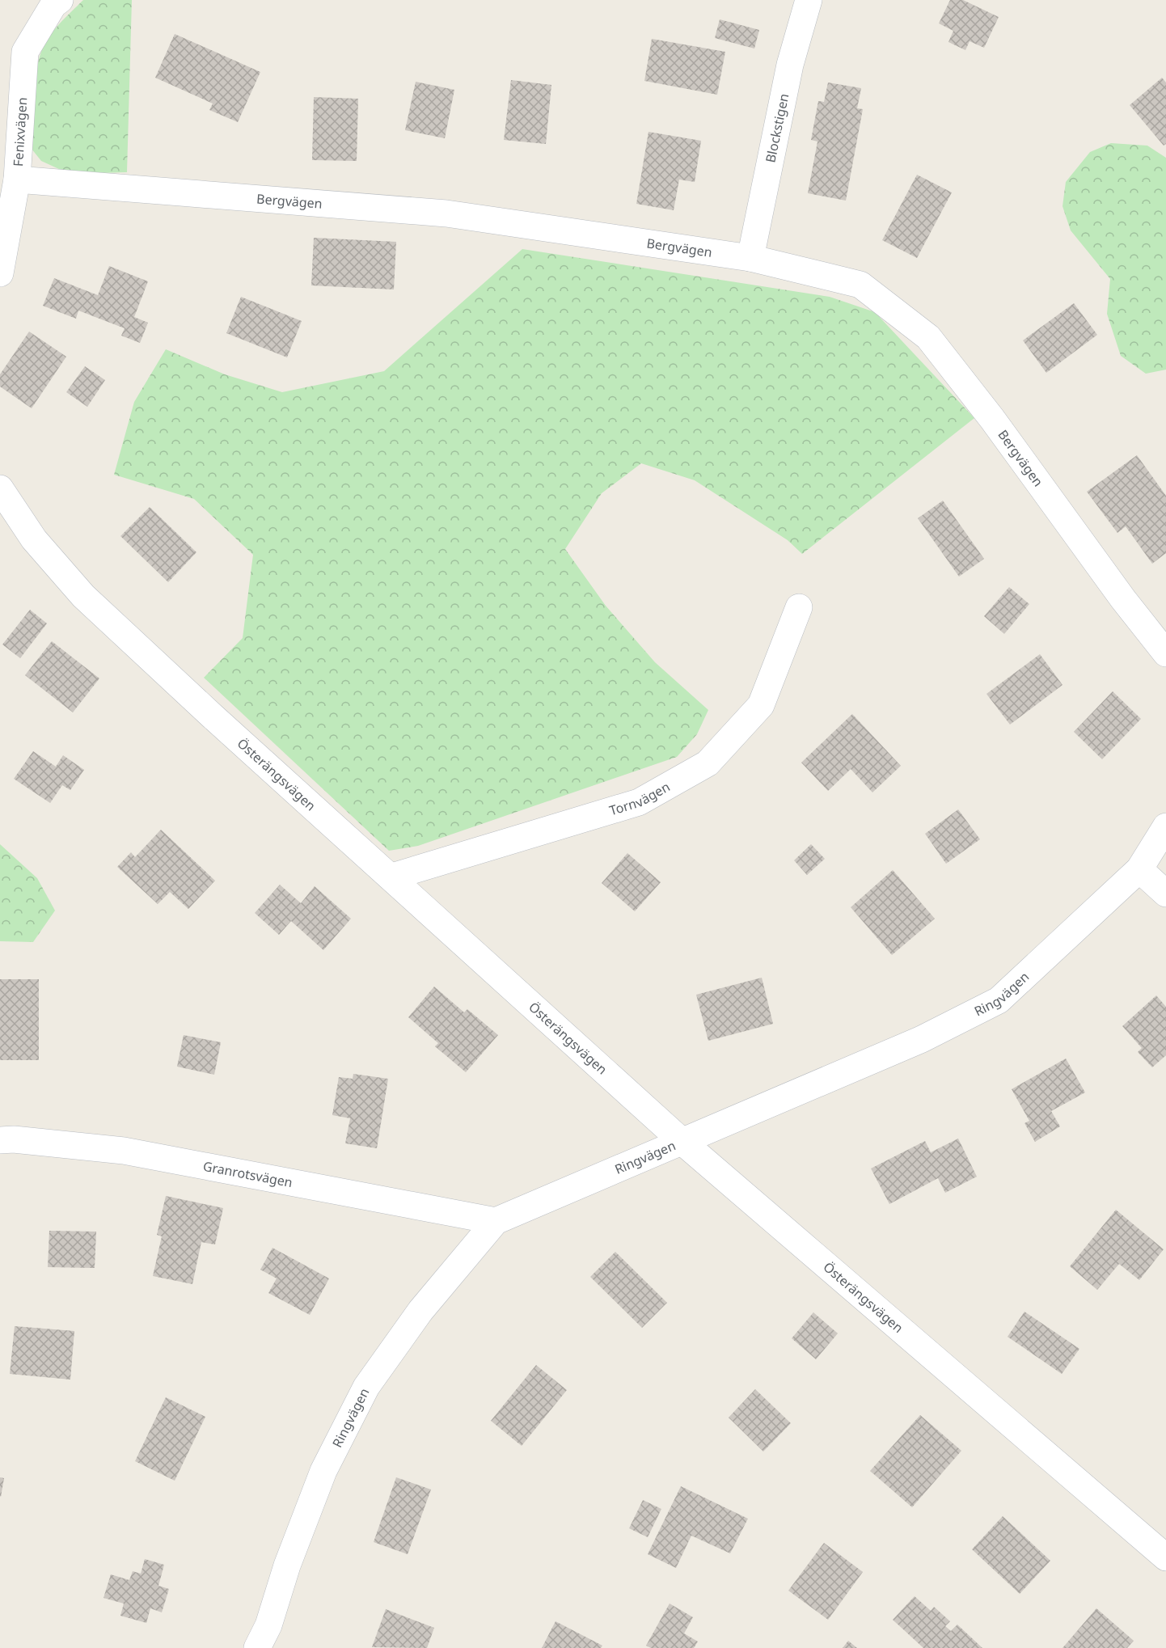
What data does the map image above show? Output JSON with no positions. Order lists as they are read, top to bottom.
{
  "streets": {
    "street": [
      "Blockstigen",
      "Fenixvägen",
      "Bergvägen",
      "Österängsvägen",
      "Tornvägen",
      "Ringvägen",
      "Granrotsvägen"
    ]
  },
  "crossings": [
    ["Blockstigen", "Bergvägen"],
    ["Fenixvägen", "Bergvägen"],
    ["Österängsvägen", "Tornvägen"],
    ["Österängsvägen", "Ringvägen"],
    ["Ringvägen", "Granrotsvägen"]
  ]
}
